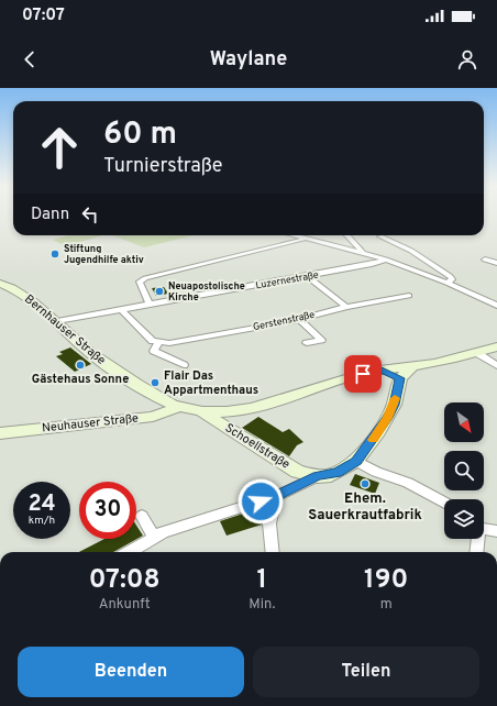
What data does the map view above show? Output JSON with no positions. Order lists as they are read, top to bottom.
{
  "streets": {
    "main road": ["Bernhauser Straße", "Neuhauser Straße", "Schoellstraße"],
    "street": ["Luzernestraße", "Gerstenstraße"]
  },
  "crossings": [
    ["Luzernestraße", "Bernhauser Straße"],
    ["Bernhauser Straße", "Neuhauser Straße"],
    ["Bernhauser Straße", "Schoellstraße"]
  ],
  "places": [
    "Stiftung Jugendhilfe aktiv",
    "Neuapostolische Kirche",
    "Gästehaus Sonne",
    "Flair Das Appartmenthaus",
    "Ehem. Sauerkrautfabrik"
  ],
  "north": "bottom right",
  "page": {
    "status": "07:07",
    "header": "Waylane",
    "turn": ["60 m", "Turnierstraße"],
    "then": "Dann",
    "speed": "24 km/h",
    "limit": "30",
    "eta": [
      "07:08",
      "Ankunft",
      "1",
      "Min.",
      "190",
      "m"
    ],
    "buttons": ["Beenden", "Teilen"]
  }
}
